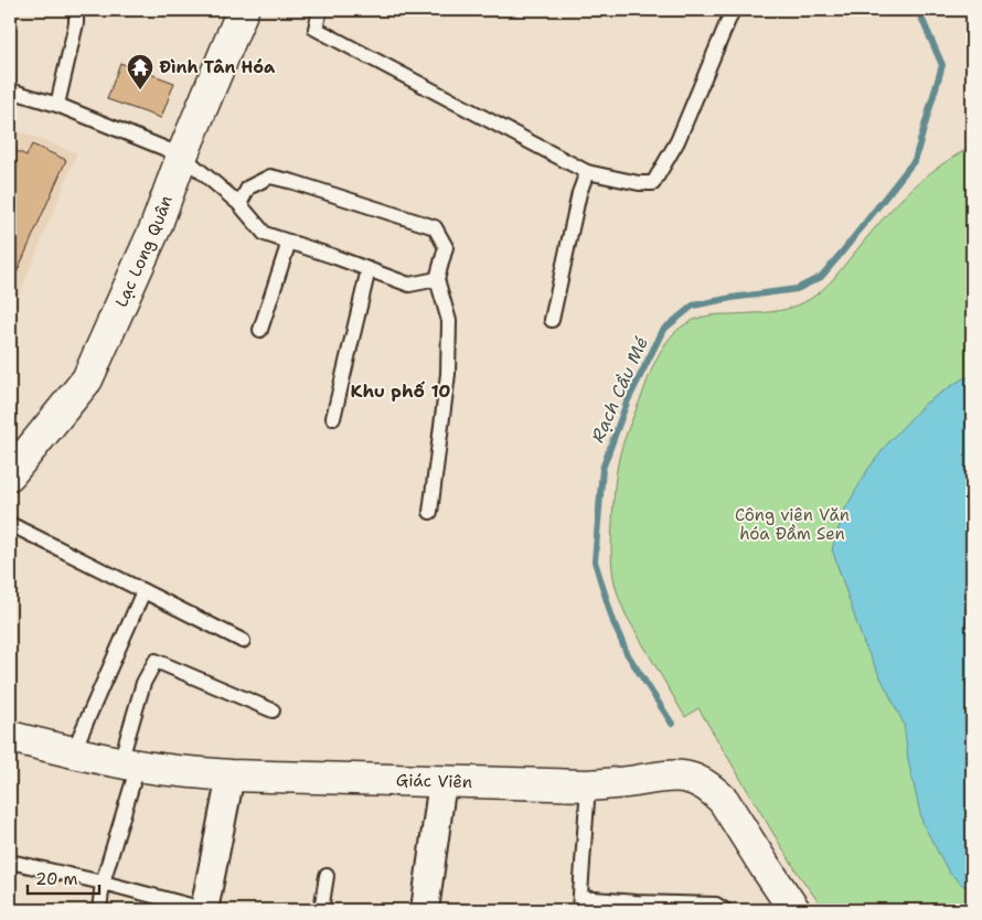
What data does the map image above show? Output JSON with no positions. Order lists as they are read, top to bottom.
{
  "streets": {
    "street": ["Lạc Long Quân", "Giác Viên"]
  },
  "districts": ["Khu phố 10"],
  "water": ["Rạch Cầu Mé"],
  "parks": ["Công viên Văn hóa Đầm Sen"],
  "places": {
    "temple": ["Đình Tân Hóa"]
  },
  "scale_bar": "20 m"
}
